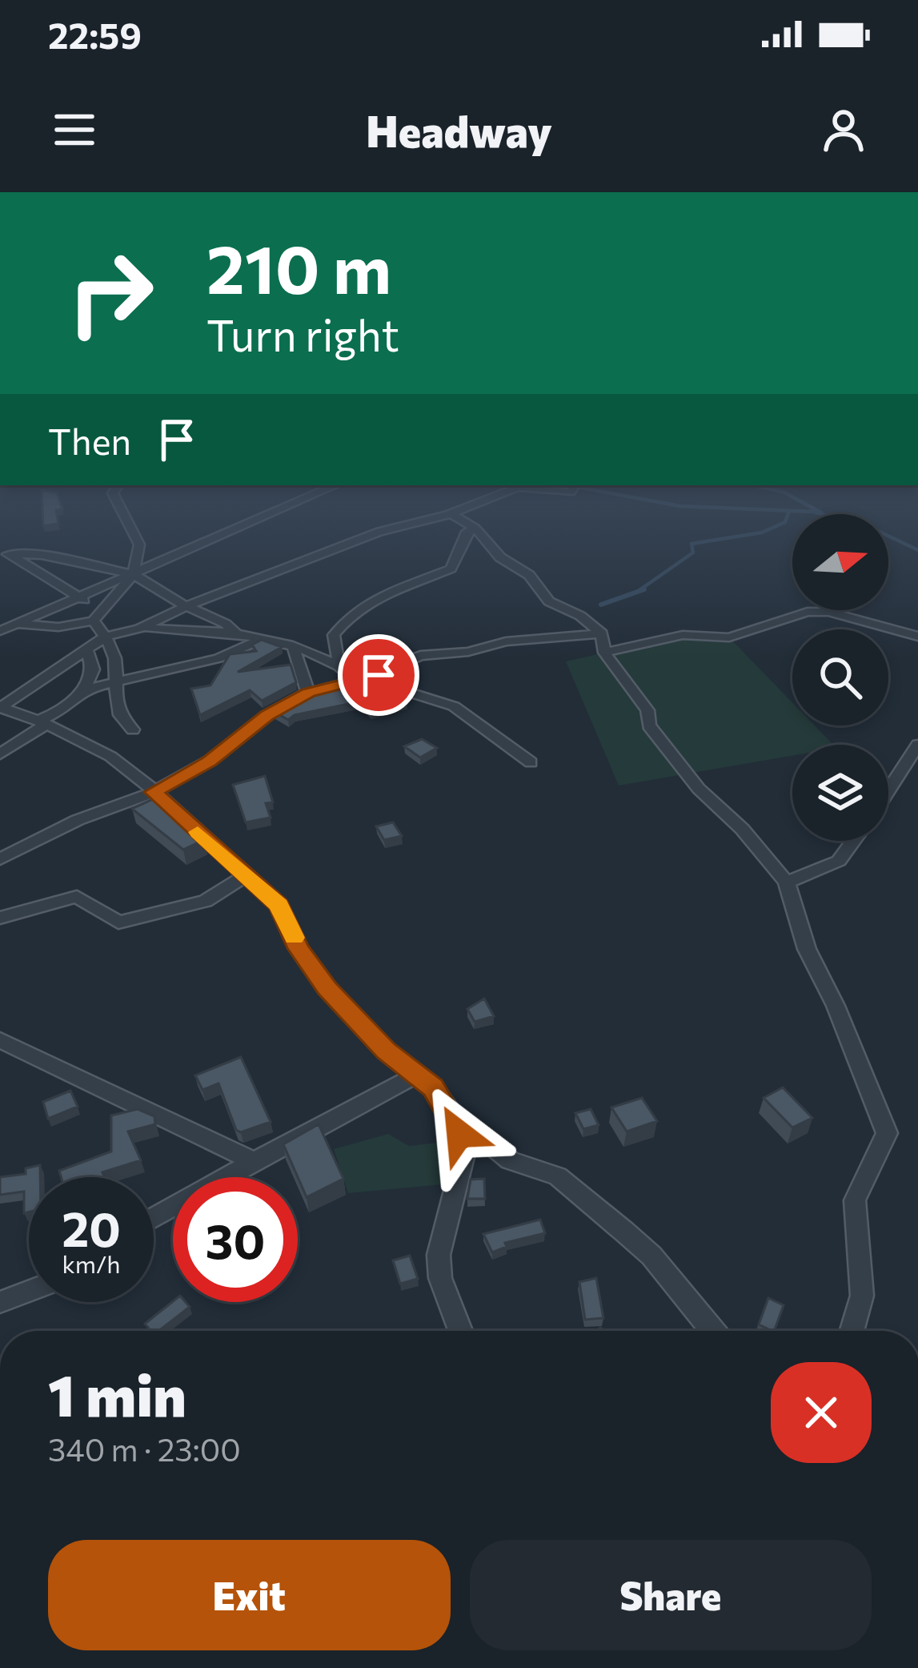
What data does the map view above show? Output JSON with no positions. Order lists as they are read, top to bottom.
{
  "north": "right",
  "page": {
    "status": "22:59",
    "header": "Headway",
    "turn": ["210 m", "Turn right"],
    "then": "Then",
    "speed": "20 km/h",
    "limit": "30",
    "heading": ["1 min", "340 m · 23:00"],
    "buttons": ["Exit", "Share"]
  }
}
